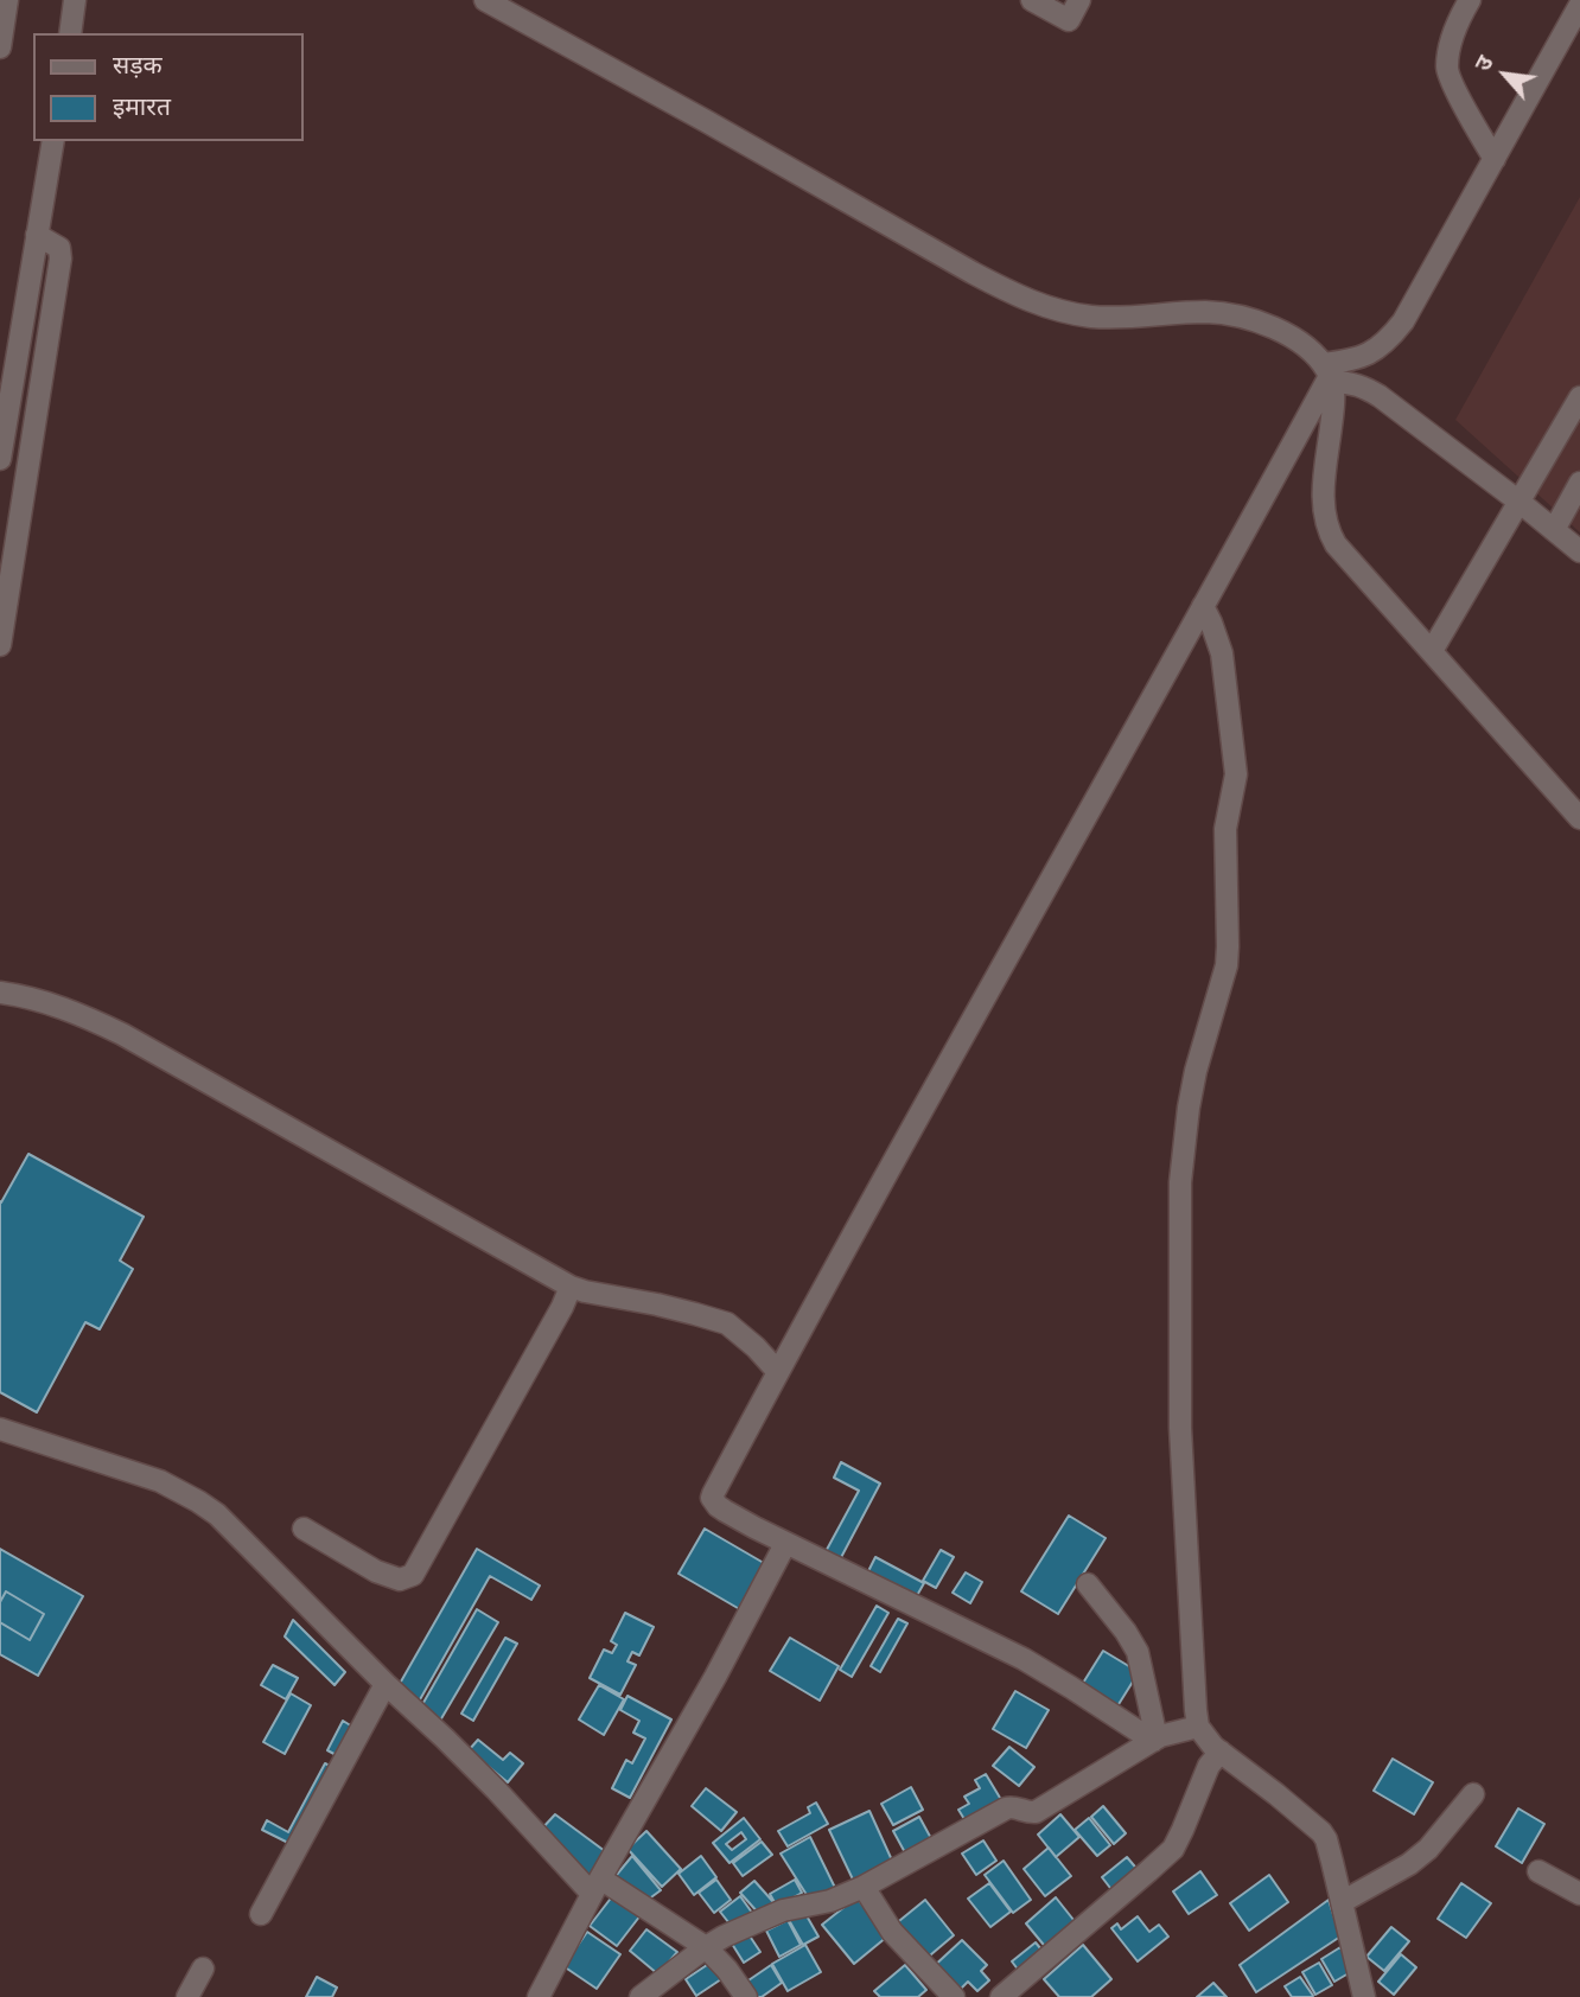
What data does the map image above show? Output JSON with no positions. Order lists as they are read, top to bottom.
{
  "legend": ["सड़क", "इमारत"],
  "north": "top left"
}
